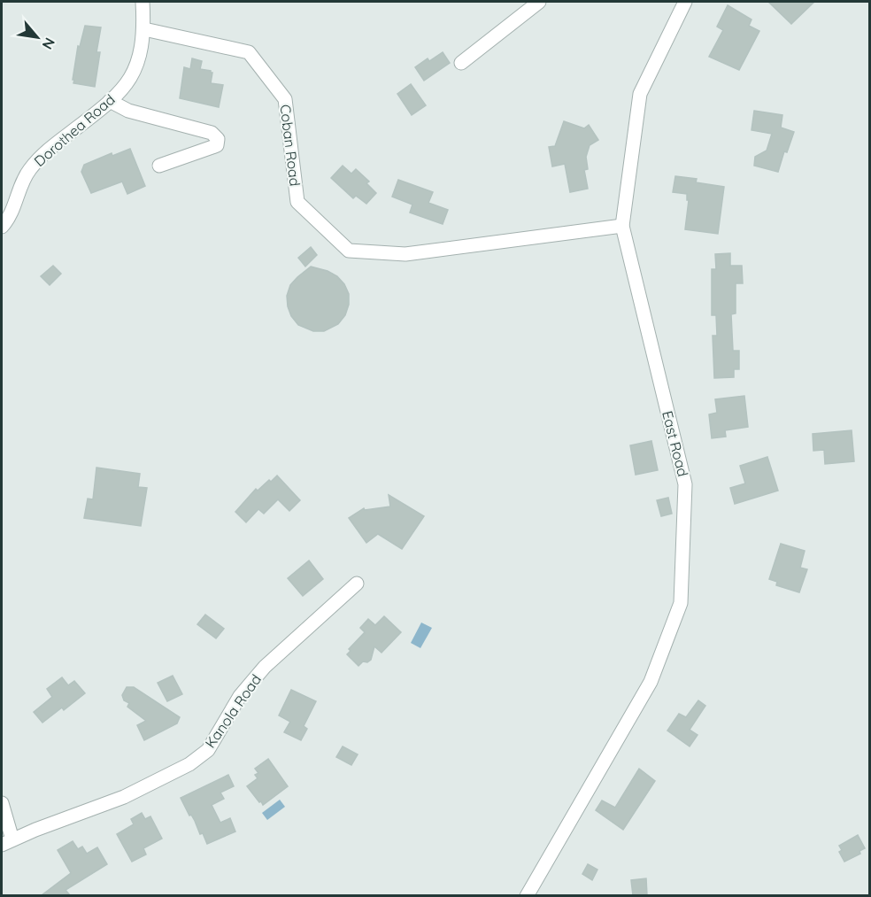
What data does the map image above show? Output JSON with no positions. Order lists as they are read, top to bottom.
{
  "streets": {
    "street": [
      "Dorothea Road",
      "Coban Road",
      "East Road",
      "Kanola Road"
    ]
  },
  "crossings": [
    ["Dorothea Road", "Coban Road"],
    ["Coban Road", "East Road"]
  ],
  "north": "bottom right"
}
